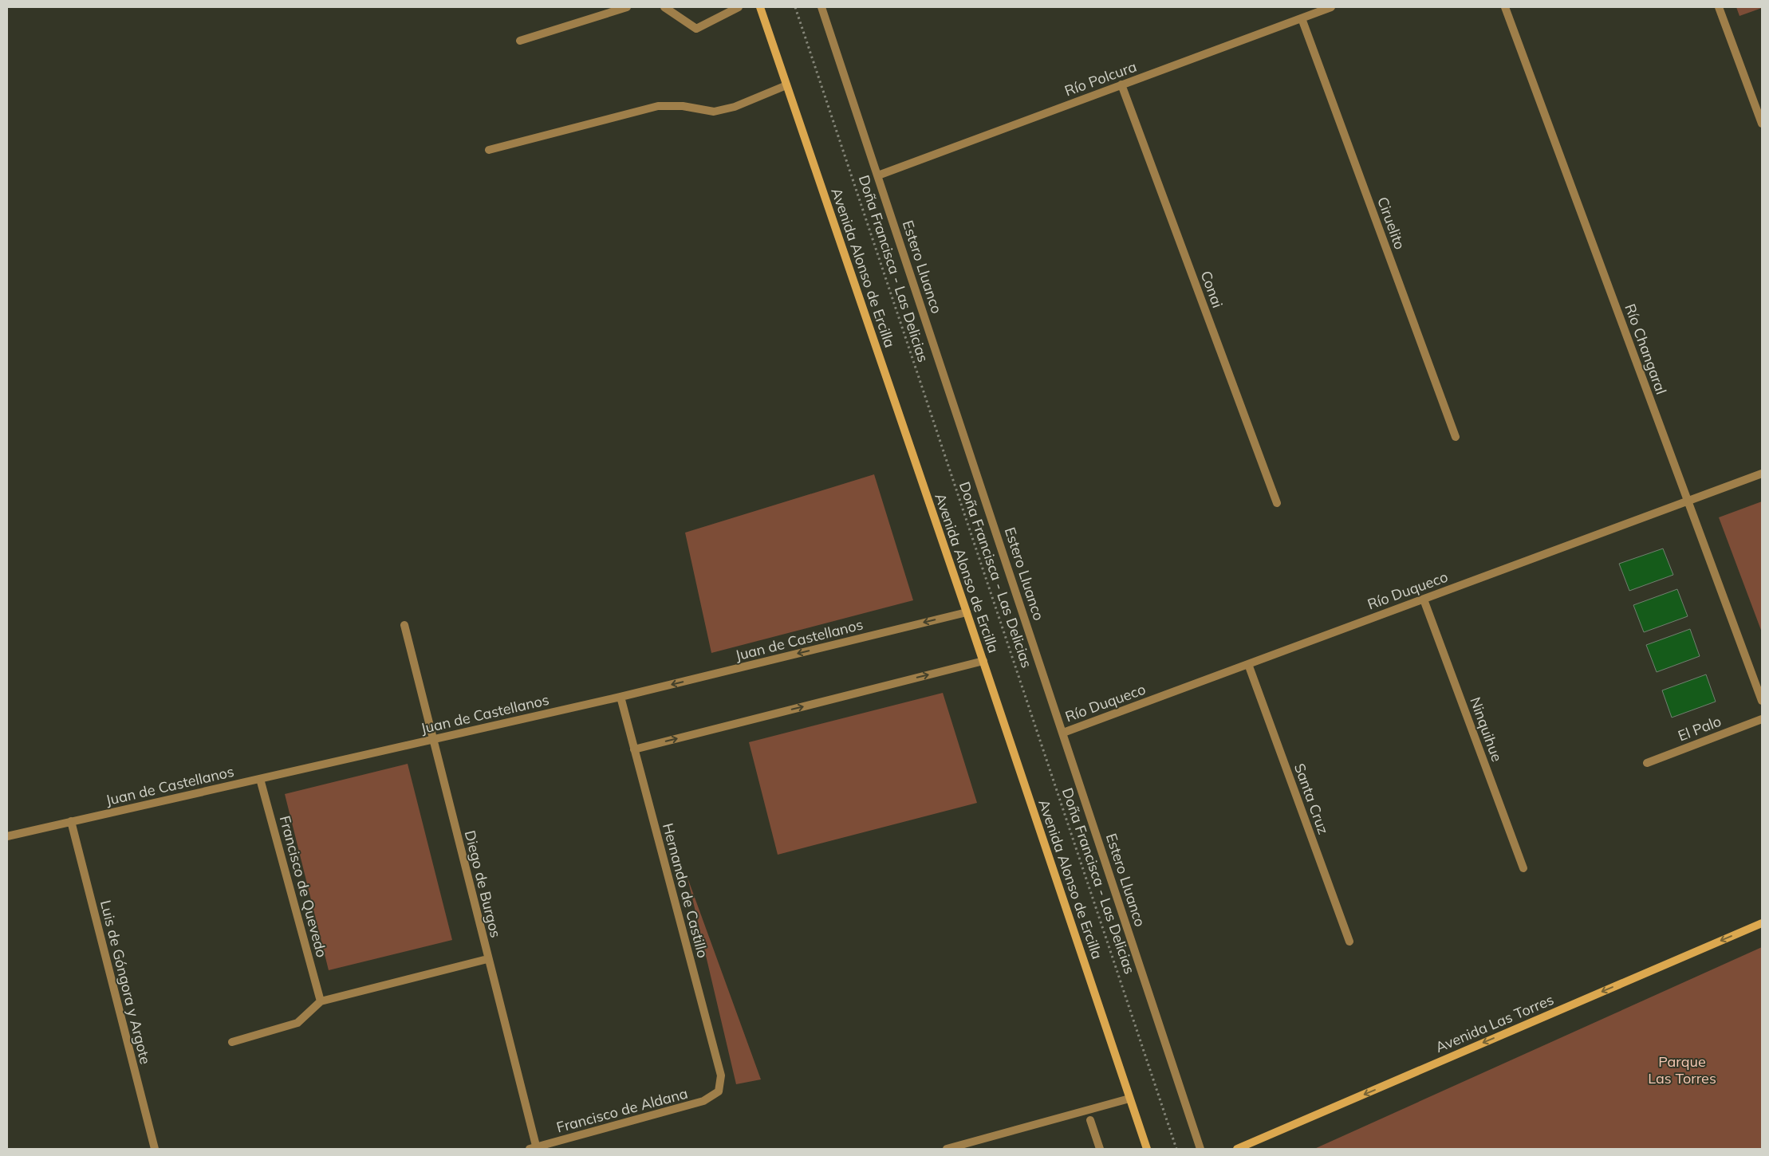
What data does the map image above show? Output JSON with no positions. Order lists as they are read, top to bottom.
{
  "streets": {
    "main road": ["Avenida Alonso de Ercilla", "Avenida Las Torres"],
    "street": [
      "Río Polcura",
      "Ciruelito",
      "Estero Lluanco",
      "Conai",
      "Río Changaral",
      "Río Duqueco",
      "Juan de Castellanos",
      "El Palo",
      "Ninquihue",
      "Santa Cruz",
      "Diego de Burgos",
      "Francisco de Quevedo",
      "Hernando de Castillo",
      "Luis de Góngora y Argote",
      "Francisco de Aldana"
    ],
    "path": ["Doña Francisca - Las Delicias"]
  },
  "crossings": [
    ["Río Polcura", "Ciruelito"],
    ["Río Polcura", "Estero Lluanco"],
    ["Río Polcura", "Conai"],
    ["Estero Lluanco", "Río Duqueco"],
    ["Avenida Alonso de Ercilla", "Juan de Castellanos"],
    ["Río Changaral", "Río Duqueco"],
    ["Río Duqueco", "Ninquihue"],
    ["Río Duqueco", "Santa Cruz"],
    ["Juan de Castellanos", "Diego de Burgos"],
    ["Juan de Castellanos", "Francisco de Quevedo"],
    ["Juan de Castellanos", "Hernando de Castillo"],
    ["Juan de Castellanos", "Luis de Góngora y Argote"],
    ["Diego de Burgos", "Francisco de Aldana"],
    ["Hernando de Castillo", "Francisco de Aldana"]
  ],
  "one_way": ["Avenida Las Torres"],
  "parks": ["Parque Las Torres"]
}
